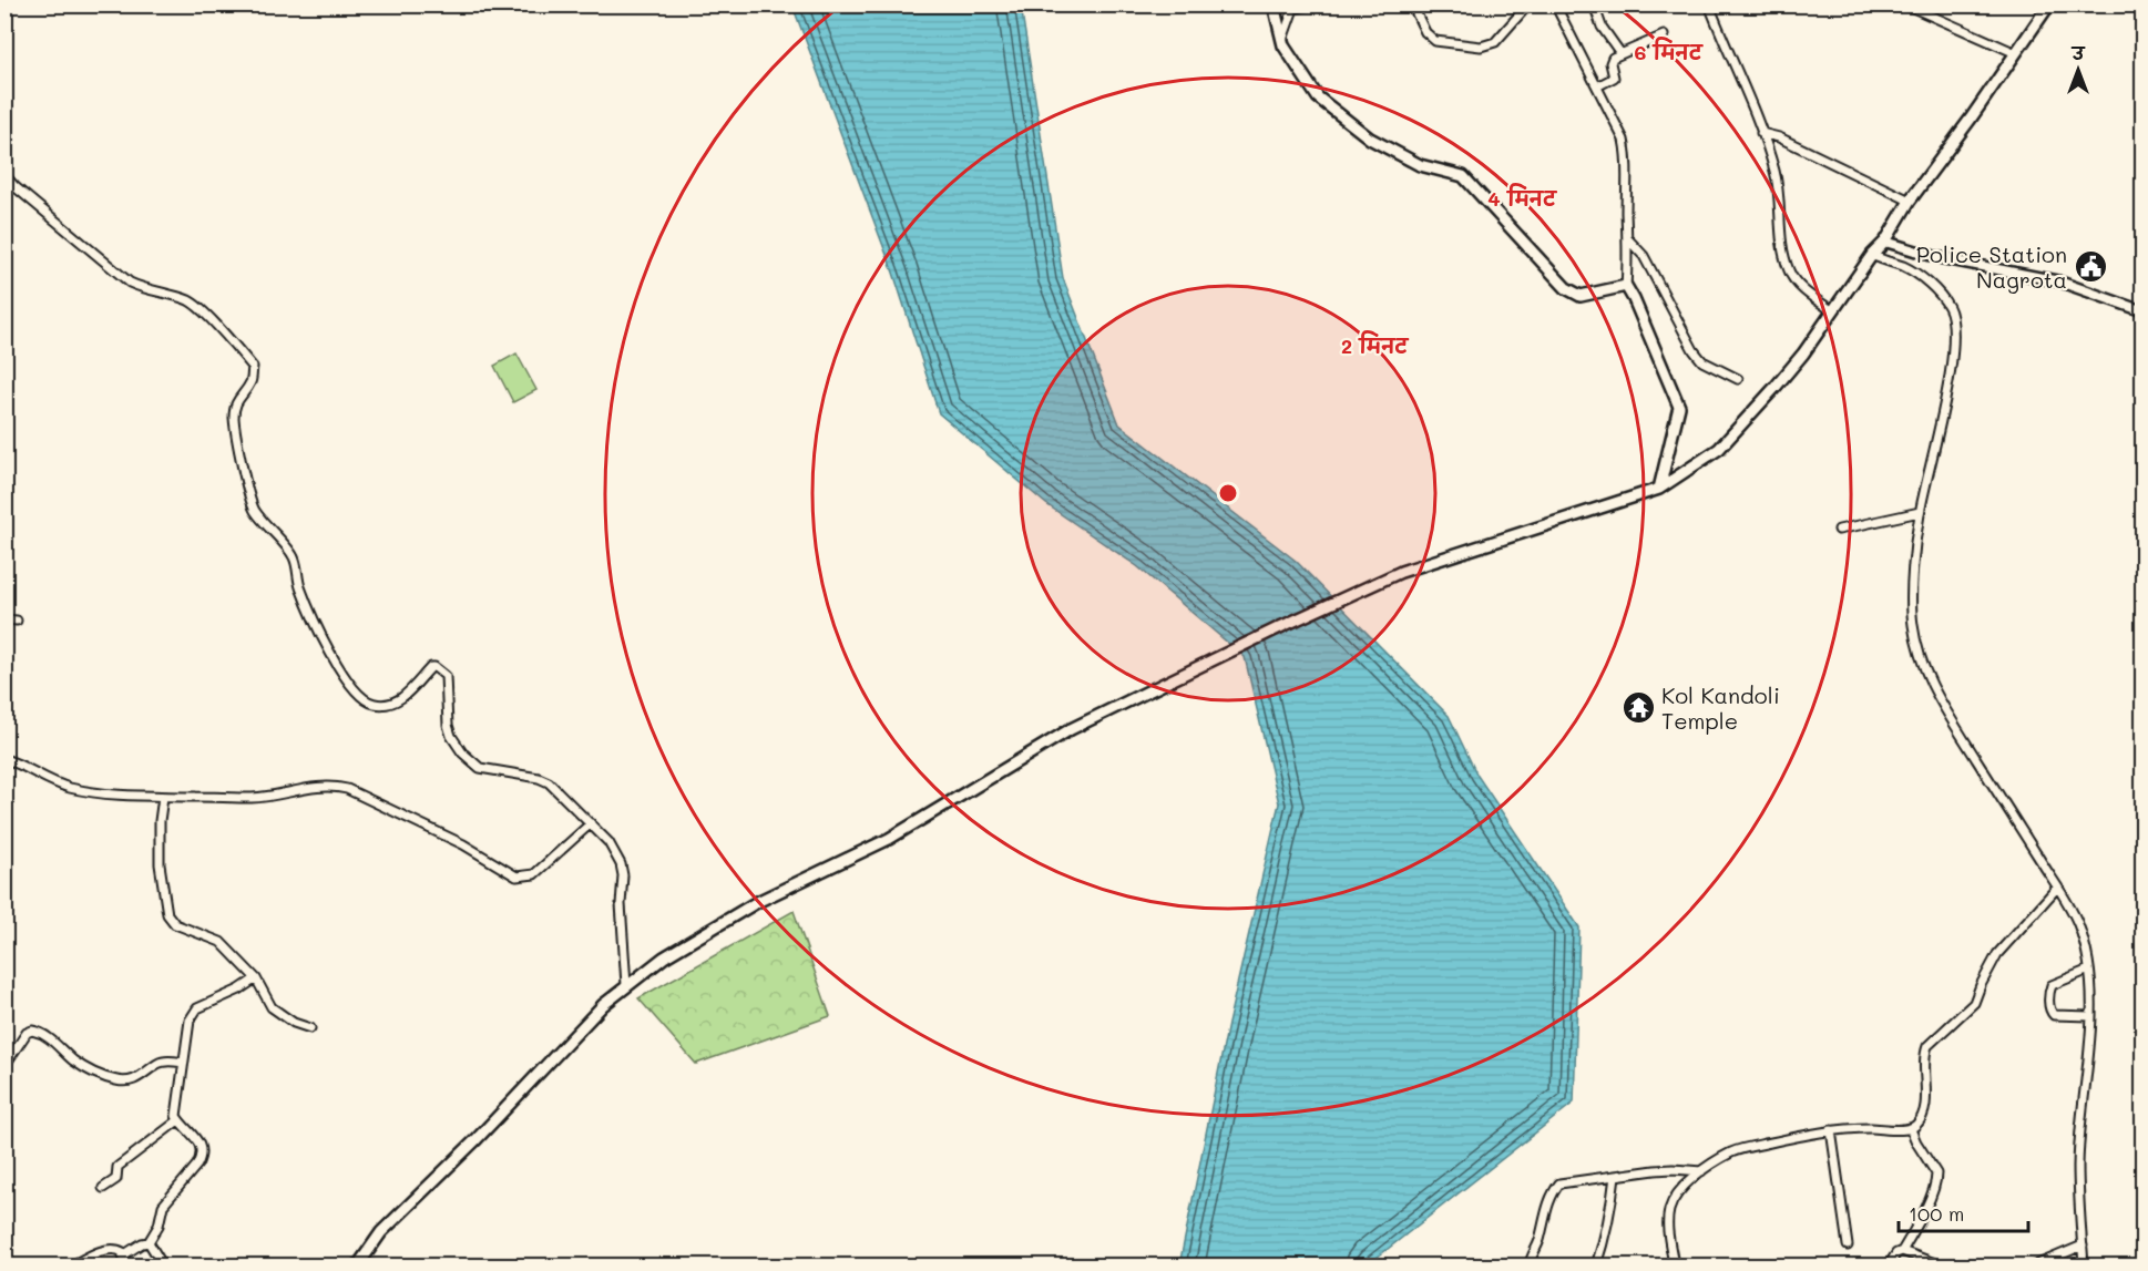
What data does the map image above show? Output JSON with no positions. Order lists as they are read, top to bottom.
{
  "places": {
    "public building": ["Police Station Nagrota"],
    "temple": ["Kol Kandoli Temple"]
  },
  "scale_bar": "100 m",
  "north": "top",
  "rings": ["6 मिनट", "4 मिनट", "2 मिनट"]
}
